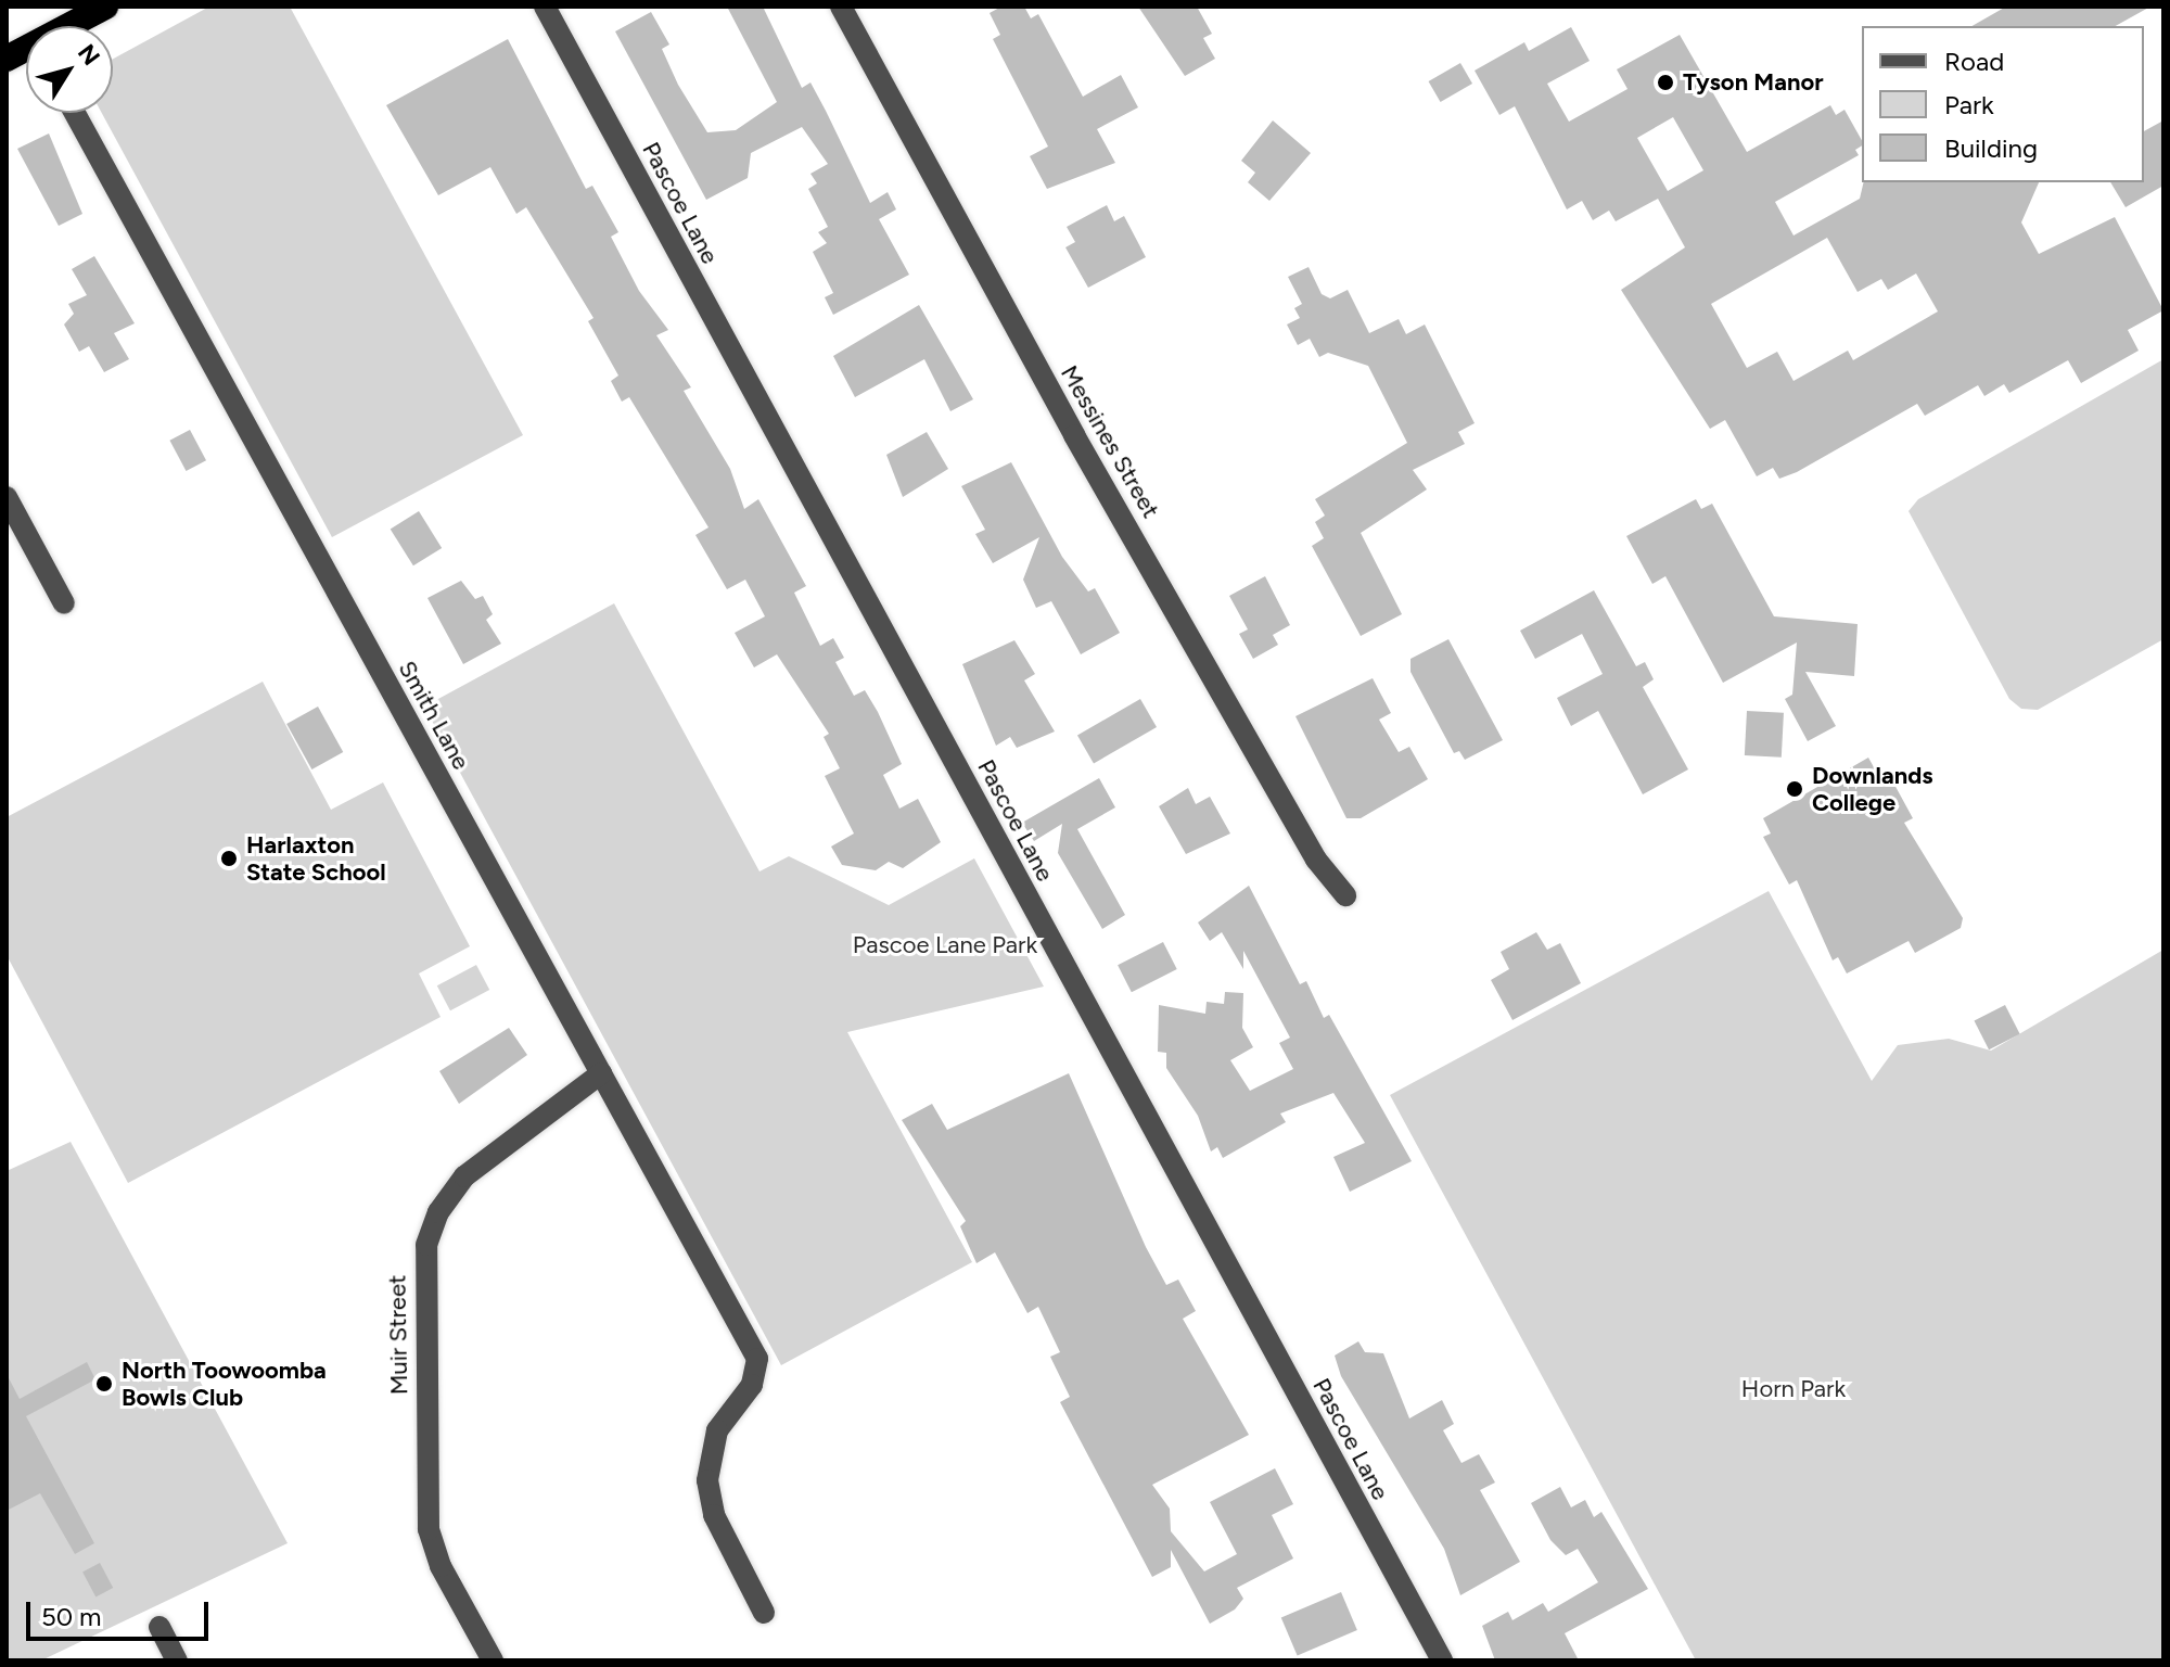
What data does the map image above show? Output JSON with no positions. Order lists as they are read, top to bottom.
{
  "streets": {
    "street": [
      "Pascoe Lane",
      "Messines Street",
      "Smith Lane",
      "Muir Street"
    ]
  },
  "crossings": [
    ["Smith Lane", "Muir Street"]
  ],
  "parks": ["Pascoe Lane Park", "Horn Park"],
  "places": [
    "Tyson Manor",
    "Downlands College",
    "Harlaxton State School",
    "North Toowoomba Bowls Club"
  ],
  "legend": ["Road", "Park", "Building"],
  "scale_bar": "50 m",
  "north": "top right"
}
